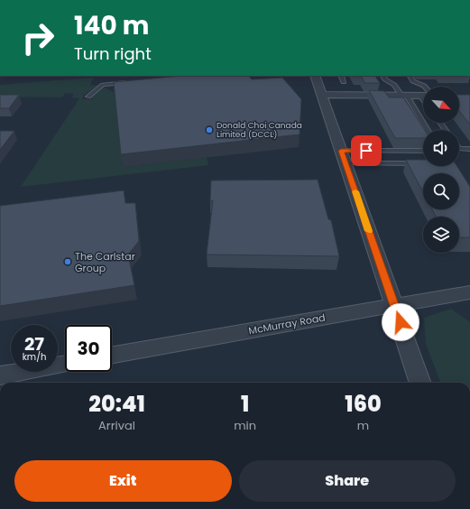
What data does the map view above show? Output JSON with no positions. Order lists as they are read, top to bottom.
{
  "streets": {
    "street": ["McMurray Road"]
  },
  "places": ["Donald Choi Canada Limited (DCCL)", "The Carlstar Group"],
  "north": "bottom right",
  "page": {
    "turn": ["140 m", "Turn right"],
    "speed": "27 km/h",
    "limit": "30",
    "eta": [
      "20:41",
      "Arrival",
      "1",
      "min",
      "160",
      "m"
    ],
    "buttons": ["Exit", "Share"]
  }
}
